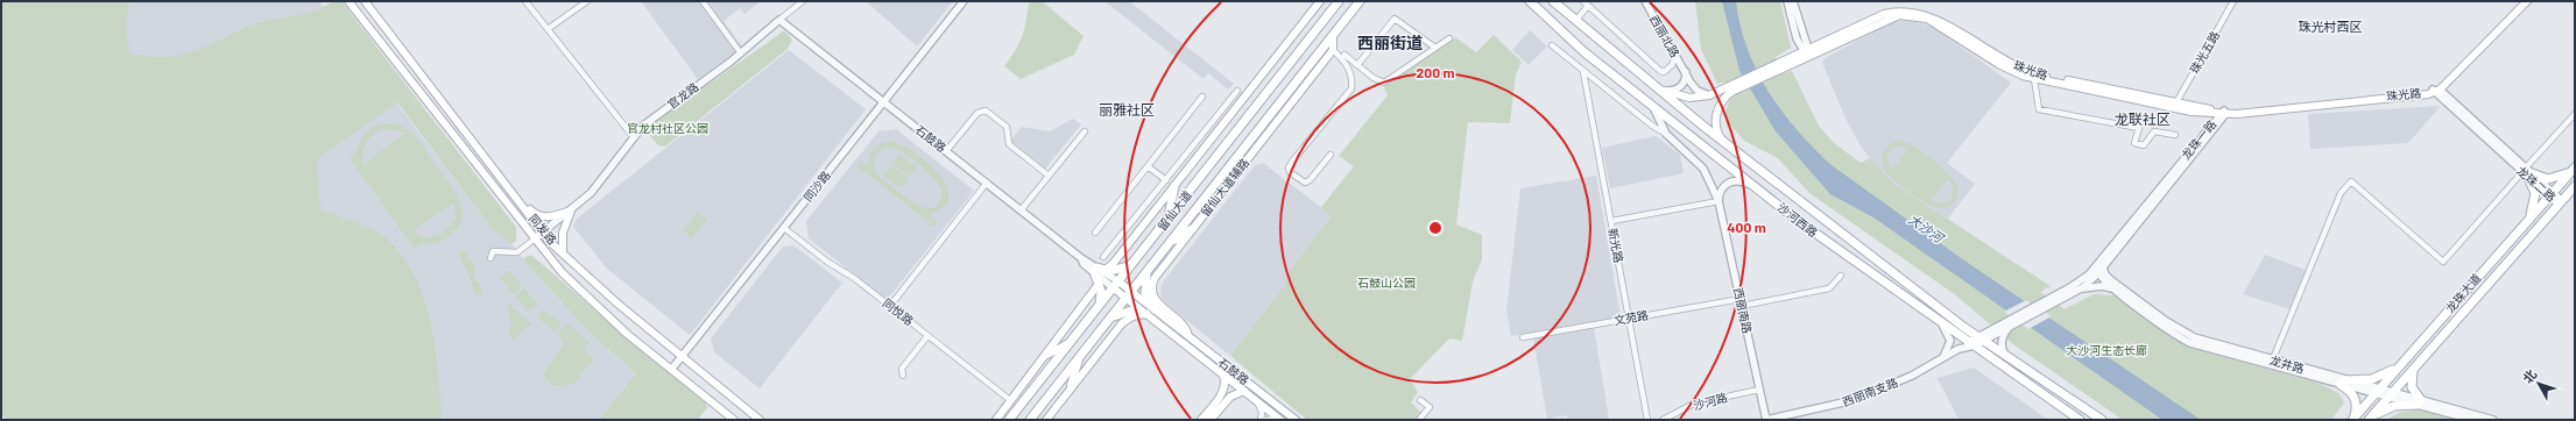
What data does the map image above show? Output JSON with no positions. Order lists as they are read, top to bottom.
{
  "streets": {
    "main road": [
      "珠光路",
      "石鼓路",
      "留仙大道辅路",
      "留仙大道",
      "沙河西路",
      "同发路",
      "龙珠大道"
    ],
    "street": [
      "西丽北路",
      "珠光五路",
      "官龙路",
      "龙珠一路",
      "龙珠二路",
      "同沙路",
      "新光路",
      "西丽南路",
      "同悦路",
      "文苑路",
      "龙井路",
      "西丽南支路",
      "沙河路"
    ]
  },
  "crossings": [
    ["西丽北路", "珠光路"],
    ["珠光五路", "珠光路"],
    ["珠光路", "龙珠一路"],
    ["珠光路", "龙珠二路"],
    ["珠光路", "沙河西路"],
    ["官龙路", "石鼓路"],
    ["官龙路", "同发路"],
    ["石鼓路", "同沙路"],
    ["石鼓路", "留仙大道辅路"],
    ["石鼓路", "留仙大道"],
    ["龙珠一路", "沙河西路"],
    ["龙珠一路", "龙井路"],
    ["龙珠一路", "西丽南支路"],
    ["龙珠二路", "龙珠大道"],
    ["同沙路", "同发路"],
    ["同沙路", "同悦路"],
    ["沙河西路", "西丽南路"],
    ["沙河西路", "西丽南支路"],
    ["新光路", "文苑路"],
    ["龙珠大道", "龙井路"],
    ["西丽南路", "文苑路"],
    ["西丽南路", "西丽南支路"],
    ["西丽南路", "沙河路"]
  ],
  "districts": [
    "珠光村西区",
    "西丽街道",
    "丽雅社区",
    "龙联社区"
  ],
  "water": ["大沙河"],
  "parks": ["官龙村社区公园", "石鼓山公园", "大沙河生态长廊"],
  "north": "top left",
  "rings": ["200 m", "400 m"]
}
